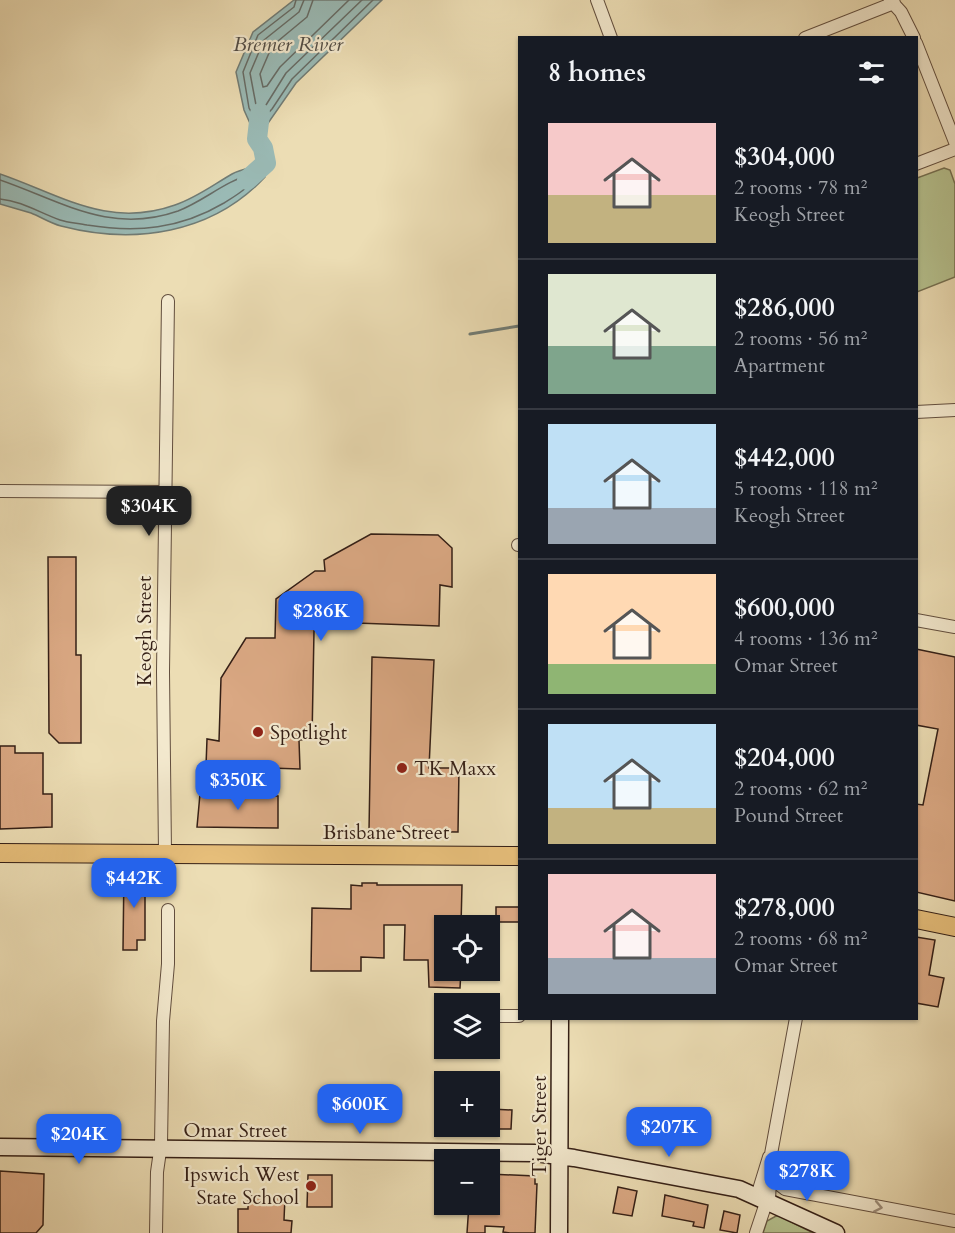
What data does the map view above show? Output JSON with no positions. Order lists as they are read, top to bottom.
{
  "streets": {
    "main road": ["Brisbane Street"],
    "street": ["Keogh Street", "Tiger Street", "Omar Street"]
  },
  "crossings": [
    ["Keogh Street", "Brisbane Street"],
    ["Tiger Street", "Omar Street"]
  ],
  "water": ["Bremer River"],
  "places": ["Spotlight", "TK Maxx", "Ipswich West State School"],
  "page": {
    "heading": "8 homes",
    "list": [
      {
        "name": "$304,000",
        "note": "2 rooms · 78 m² · Keogh Street"
      },
      {
        "name": "$286,000",
        "note": "2 rooms · 56 m² · Apartment"
      },
      {
        "name": "$442,000",
        "note": "5 rooms · 118 m² · Keogh Street"
      },
      {
        "name": "$600,000",
        "note": "4 rooms · 136 m² · Omar Street"
      },
      {
        "name": "$204,000",
        "note": "2 rooms · 62 m² · Pound Street"
      },
      {
        "name": "$278,000",
        "note": "2 rooms · 68 m² · Omar Street"
      }
    ],
    "price": [
      "$304K",
      "$286K",
      "$350K",
      "$442K",
      "$600K",
      "$207K",
      "$204K",
      "$278K"
    ],
    "map_buttons": ["+", "−"]
  }
}
